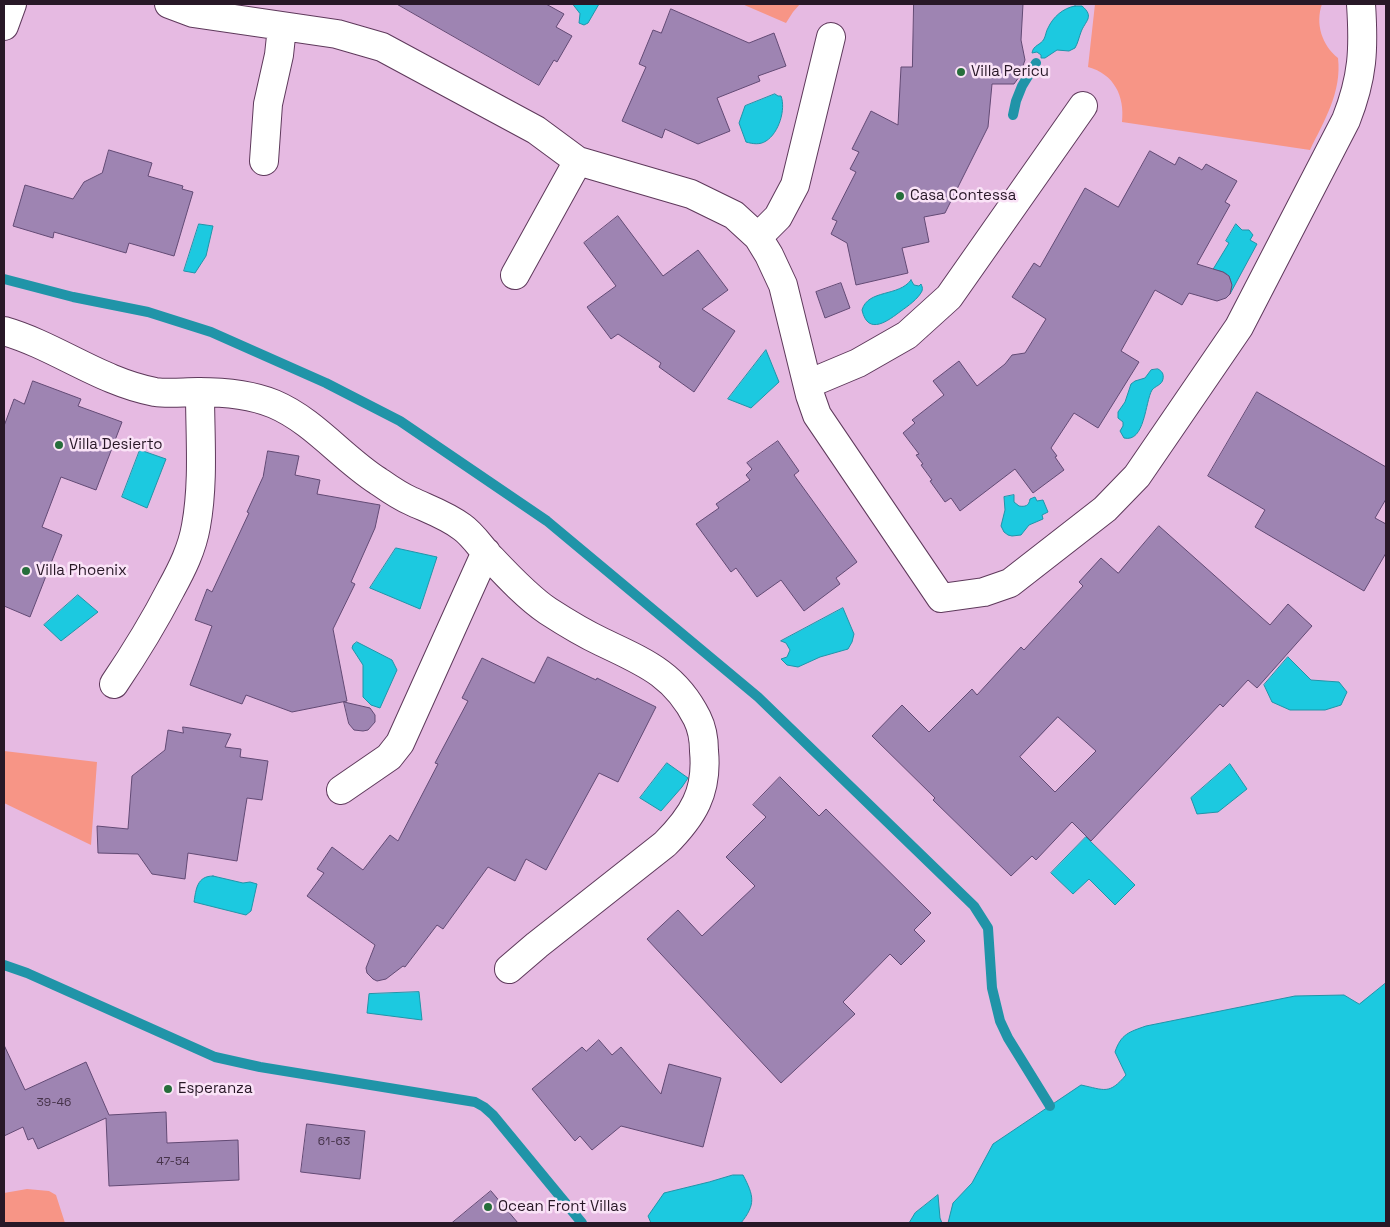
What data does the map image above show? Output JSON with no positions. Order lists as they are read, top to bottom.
{
  "places": [
    "Villa Pericu",
    "Casa Contessa",
    "Villa Desierto",
    "Villa Phoenix",
    "Esperanza",
    "Ocean Front Villas"
  ],
  "house_numbers": ["39-46", "61-63", "47-54"]
}
